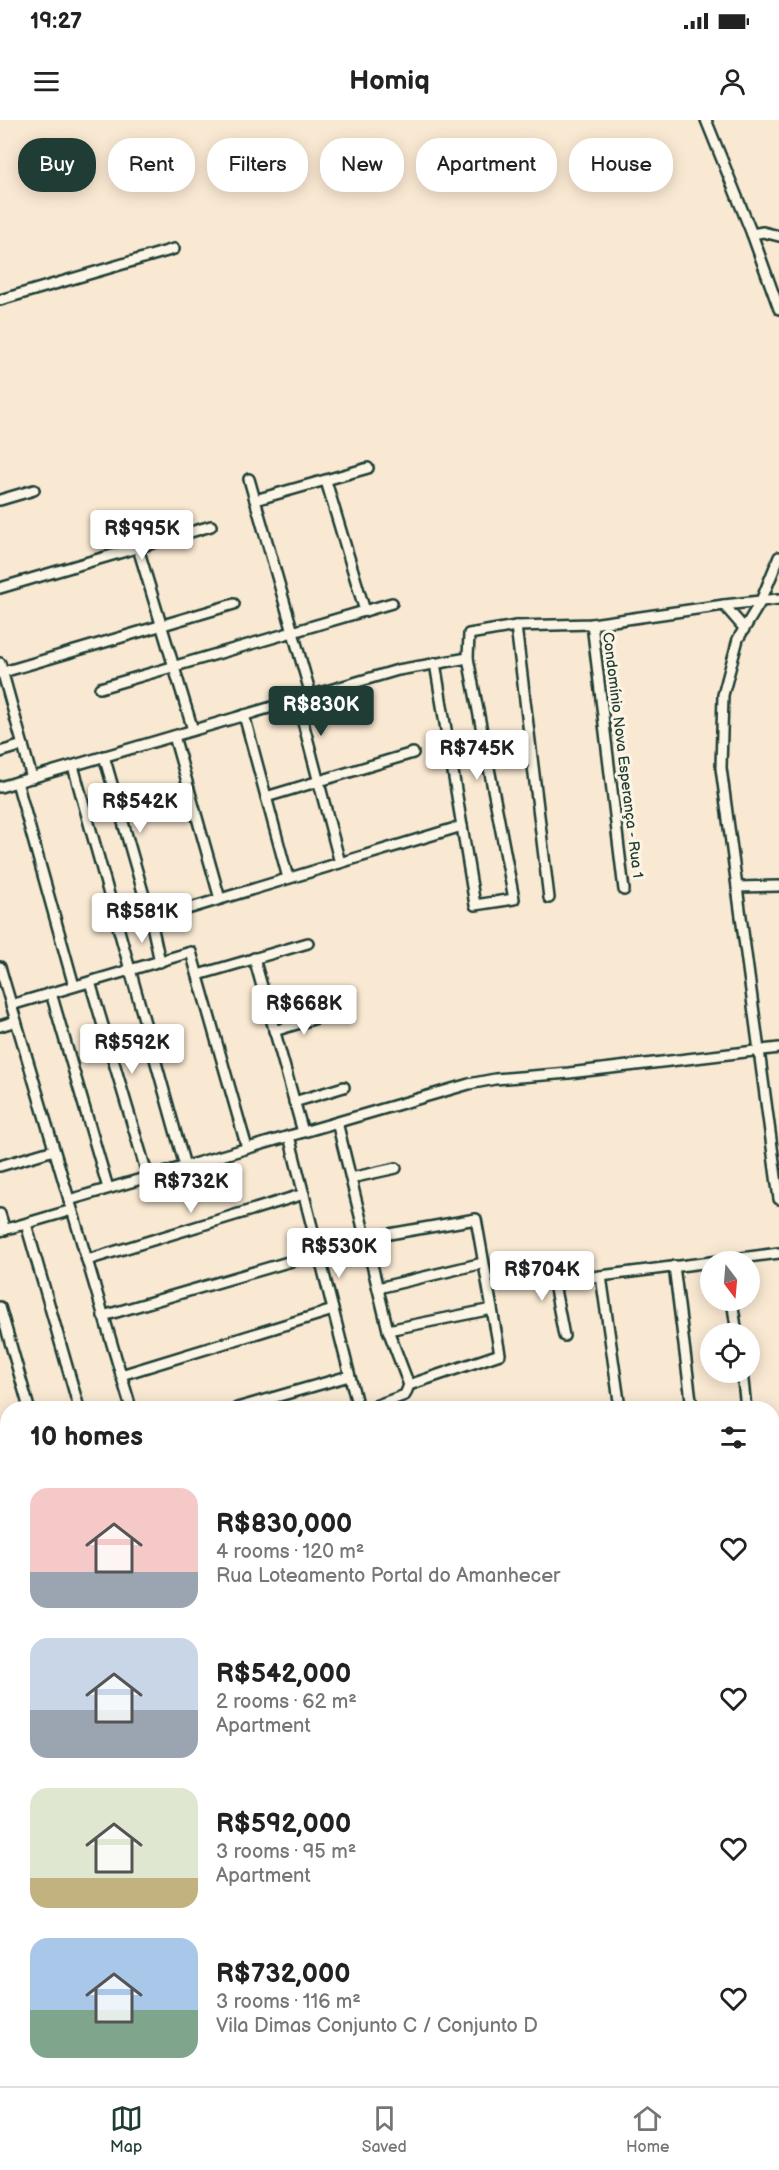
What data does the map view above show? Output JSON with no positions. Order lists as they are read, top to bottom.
{
  "streets": {
    "street": ["Condomínio Nova Esperança - Rua 1"]
  },
  "north": "bottom",
  "page": {
    "status": "19:27",
    "header": "Homiq",
    "chip": [
      "Buy",
      "Rent",
      "Filters",
      "New",
      "Apartment",
      "House"
    ],
    "price": [
      "R$995K",
      "R$830K",
      "R$745K",
      "R$542K",
      "R$581K",
      "R$668K",
      "R$592K",
      "R$732K",
      "R$530K",
      "R$704K"
    ],
    "heading": "10 homes",
    "list": [
      {
        "name": "R$830,000",
        "note": "4 rooms · 120 m² · Rua Loteamento Portal do Amanhecer"
      },
      {
        "name": "R$542,000",
        "note": "2 rooms · 62 m² · Apartment"
      },
      {
        "name": "R$592,000",
        "note": "3 rooms · 95 m² · Apartment"
      },
      {
        "name": "R$732,000",
        "note": "3 rooms · 116 m² · Vila Dimas Conjunto C / Conjunto D"
      }
    ],
    "tabs": ["Map", "Saved", "Home"]
  }
}
